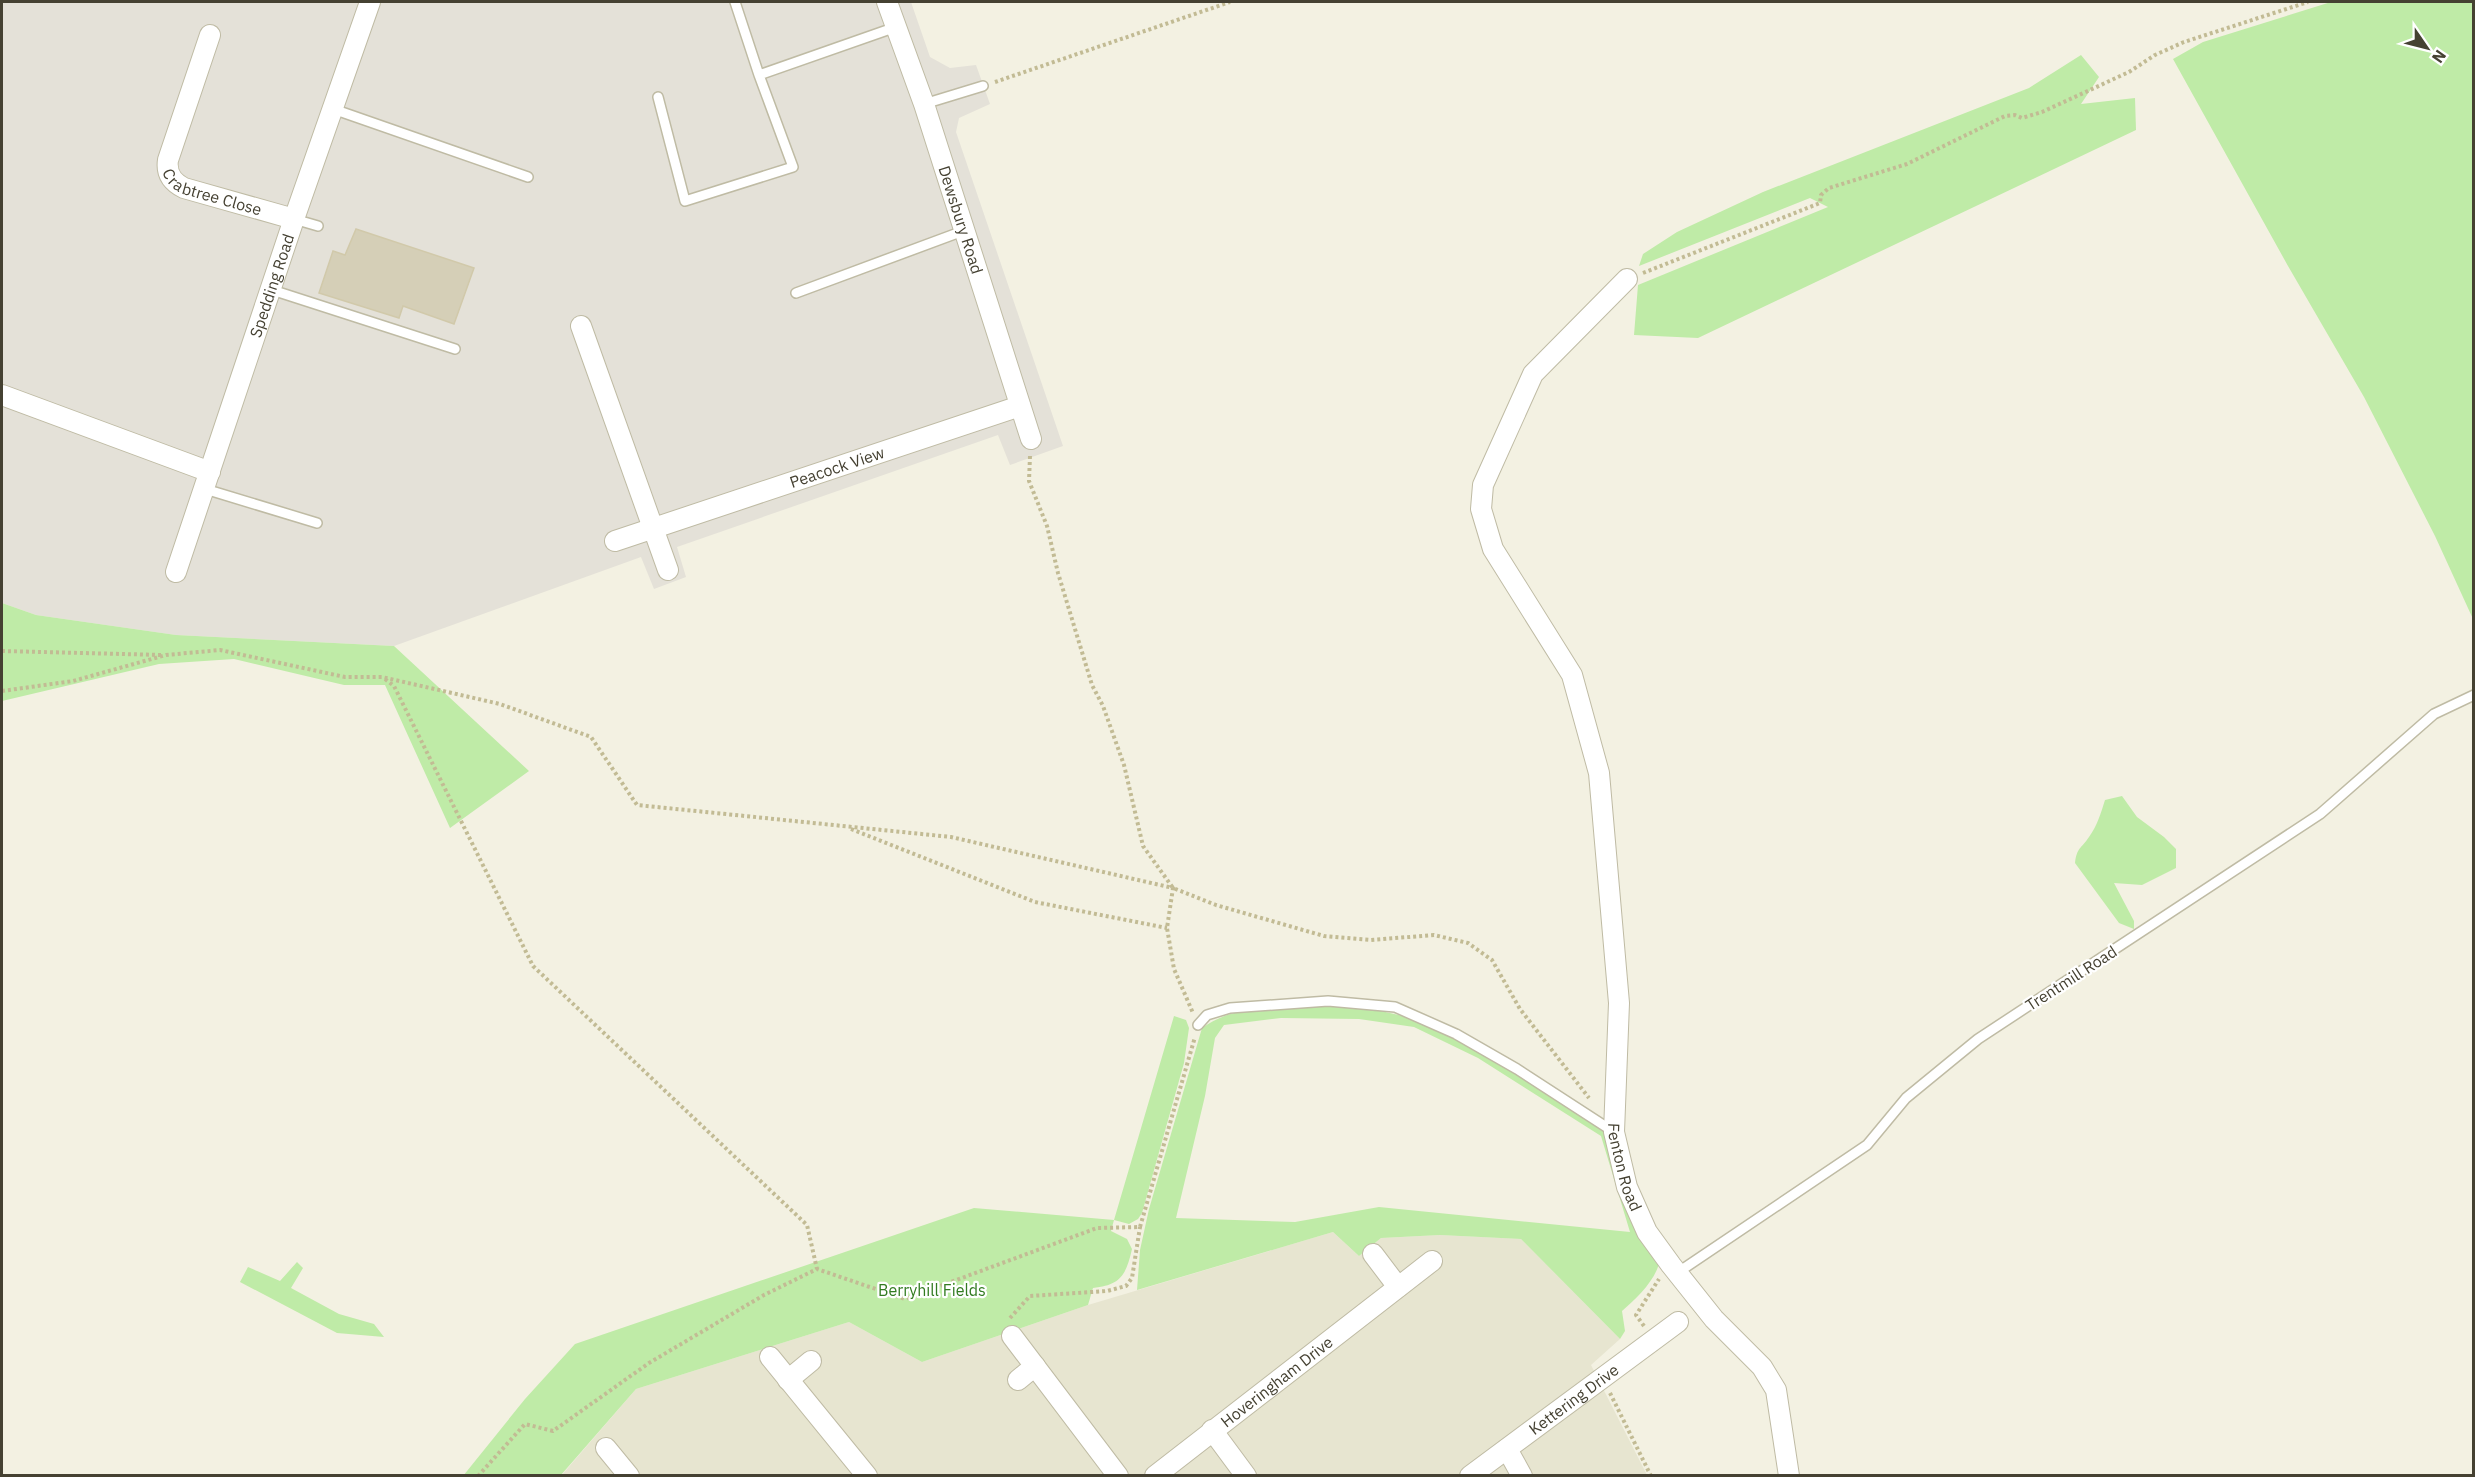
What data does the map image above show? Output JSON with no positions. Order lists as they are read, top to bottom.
{
  "streets": {
    "street": [
      "Crabtree Close",
      "Dewsbury Road",
      "Spedding Road",
      "Peacock View",
      "Fenton Road",
      "Hoveringham Drive",
      "Kettering Drive"
    ],
    "lane": ["Trentmill Road"]
  },
  "crossings": [
    ["Crabtree Close", "Spedding Road"],
    ["Dewsbury Road", "Peacock View"],
    ["Trentmill Road", "Fenton Road"]
  ],
  "parks": ["Berryhill Fields"],
  "north": "bottom right"
}
